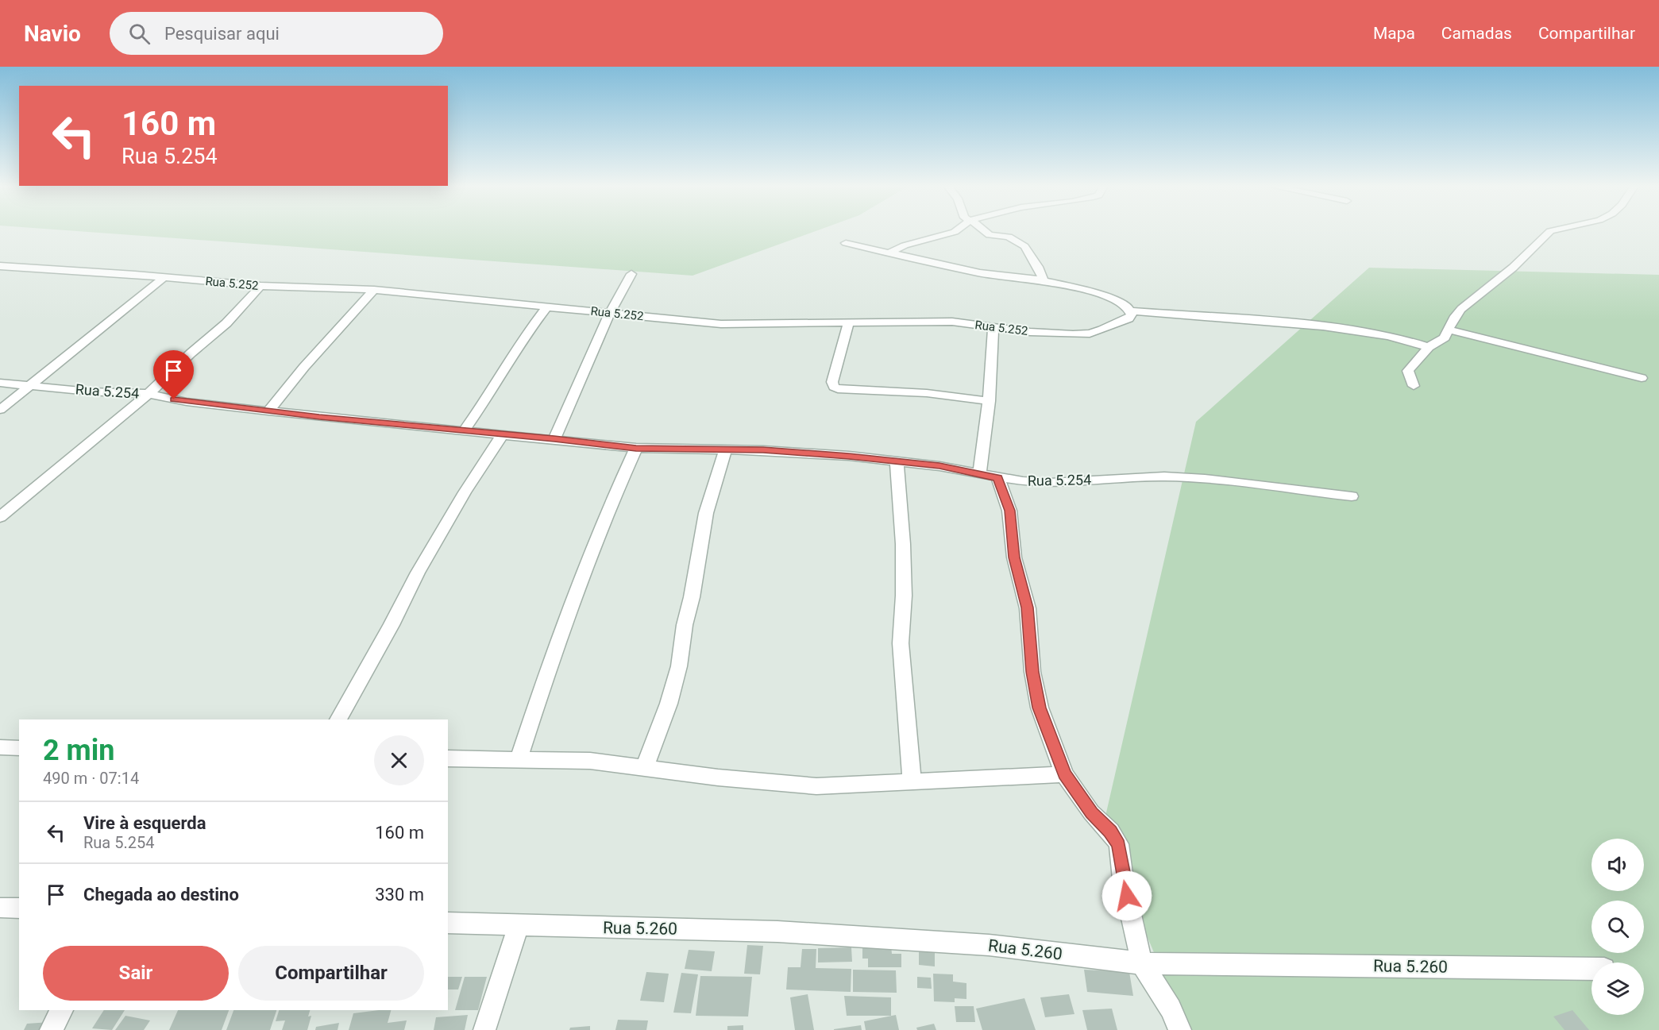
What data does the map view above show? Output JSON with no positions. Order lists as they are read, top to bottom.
{
  "streets": {
    "street": ["Rua 5.252", "Rua 5.254", "Rua 5.260"]
  },
  "page": {
    "header": "Navio",
    "search": "Pesquisar aqui",
    "nav": ["Mapa", "Camadas", "Compartilhar"],
    "turn": ["160 m", "Rua 5.254"],
    "heading": ["2 min", "490 m · 07:14"],
    "list": [
      {
        "name": "Vire à esquerda",
        "note": "Rua 5.254",
        "value": "160 m"
      },
      {
        "name": "Chegada ao destino",
        "value": "330 m"
      }
    ],
    "buttons": ["Sair", "Compartilhar"]
  }
}
